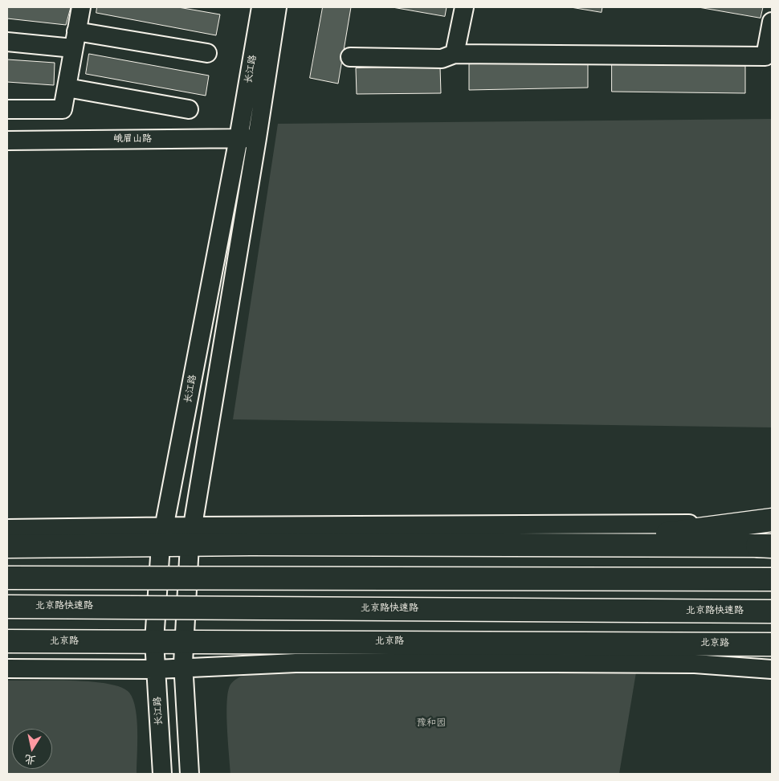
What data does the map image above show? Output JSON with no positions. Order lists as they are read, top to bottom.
{
  "streets": {
    "main road": ["北京路快速路", "北京路"],
    "street": ["长江路", "峨眉山路"]
  },
  "crossings": [
    ["长江路", "峨眉山路"],
    ["长江路", "北京路"]
  ],
  "parks": ["豫和园"],
  "north": "bottom"
}
